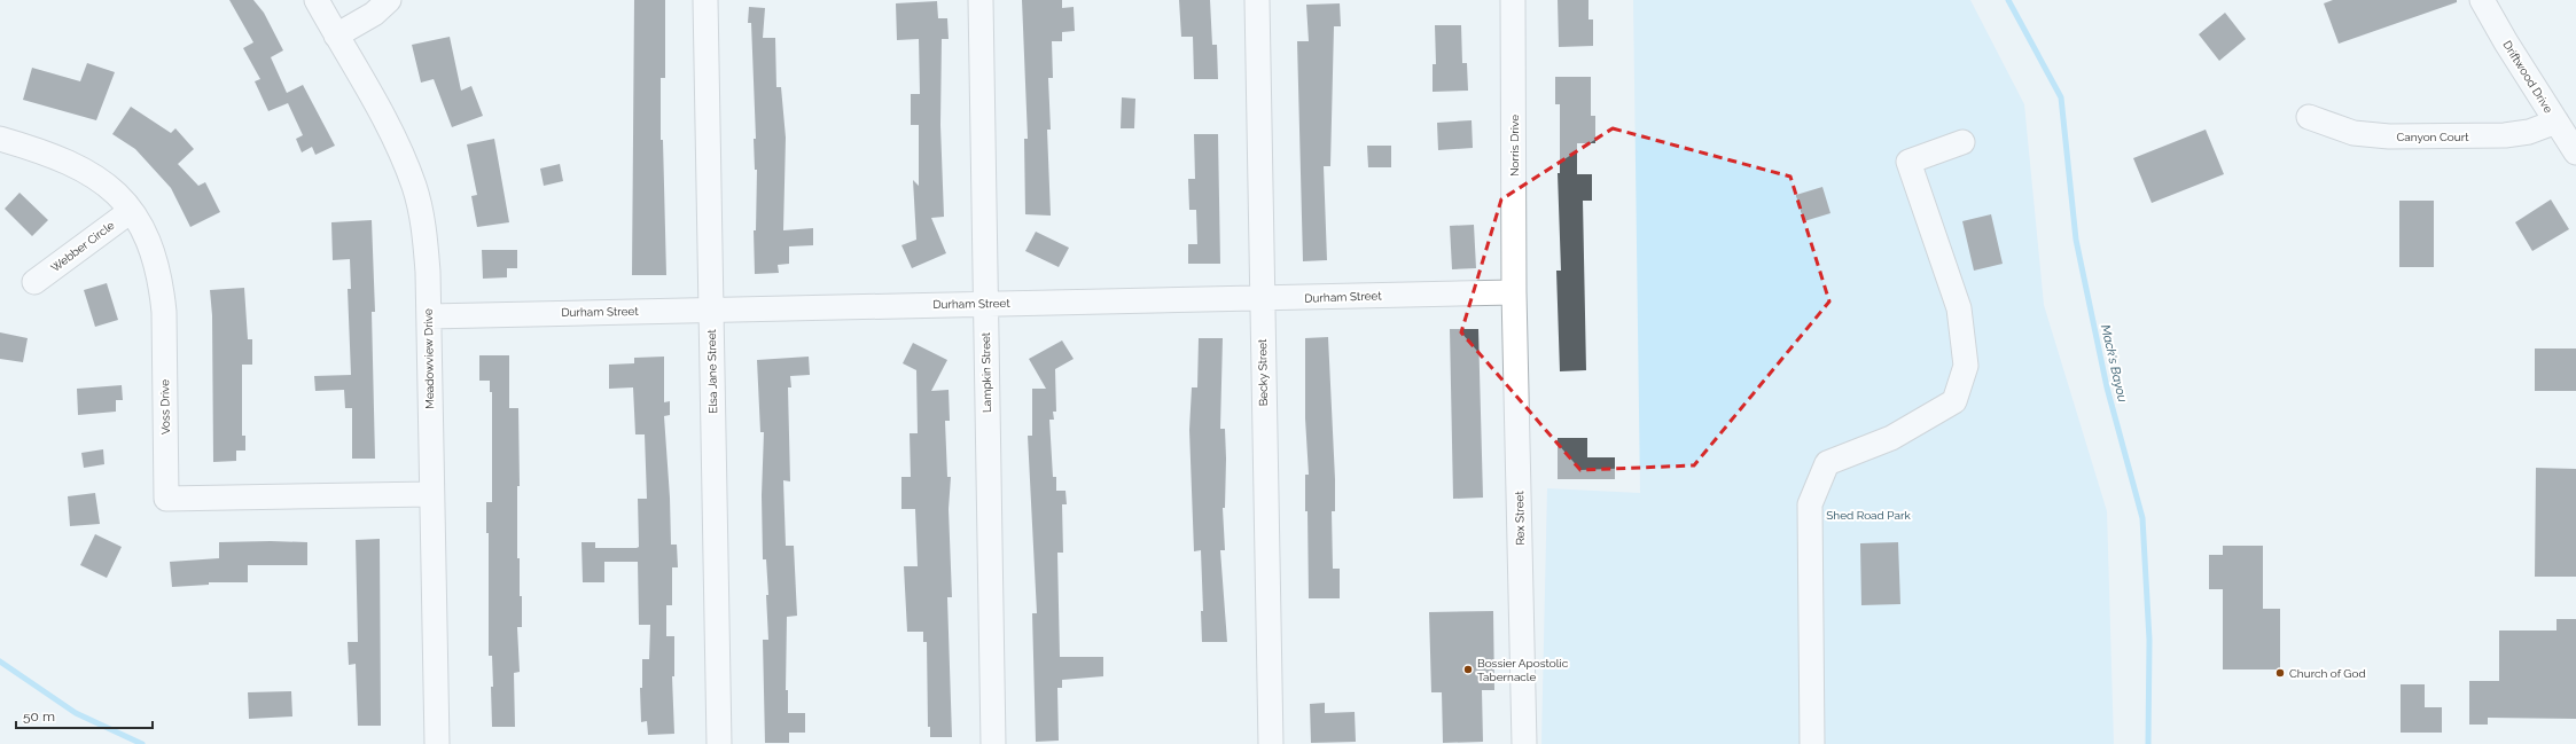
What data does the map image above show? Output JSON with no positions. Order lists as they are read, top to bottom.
{
  "streets": {
    "street": [
      "Driftwood Drive",
      "Canyon Court",
      "Norris Drive",
      "Webber Circle",
      "Durham Street",
      "Meadowview Drive",
      "Elsa Jane Street",
      "Lampkin Street",
      "Becky Street",
      "Voss Drive",
      "Rex Street"
    ]
  },
  "crossings": [
    ["Driftwood Drive", "Canyon Court"],
    ["Norris Drive", "Durham Street"],
    ["Norris Drive", "Rex Street"],
    ["Webber Circle", "Voss Drive"],
    ["Durham Street", "Meadowview Drive"],
    ["Durham Street", "Elsa Jane Street"],
    ["Durham Street", "Lampkin Street"],
    ["Durham Street", "Becky Street"],
    ["Durham Street", "Rex Street"],
    ["Meadowview Drive", "Voss Drive"]
  ],
  "water": ["Mack's Bayou"],
  "parks": ["Shed Road Park"],
  "places": ["Bossier Apostolic Tabernacle", "Church of God"],
  "scale_bar": "50 m"
}
